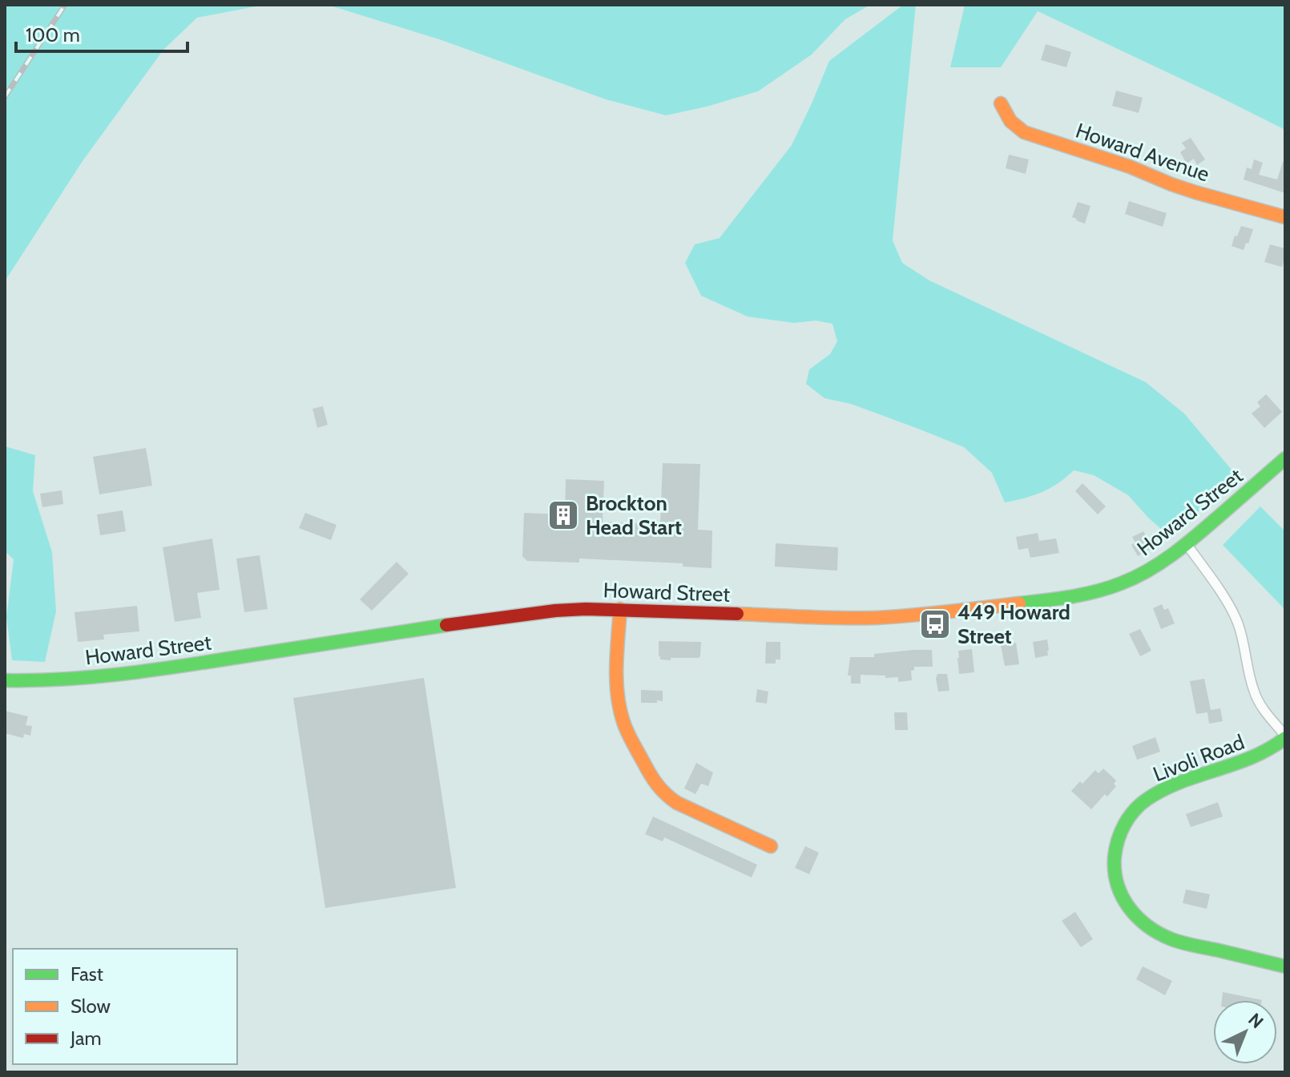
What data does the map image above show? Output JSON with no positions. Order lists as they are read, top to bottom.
{
  "streets": {
    "main road": ["Howard Avenue", "Howard Street", "Livoli Road"]
  },
  "places": {
    "building": ["Brockton Head Start"],
    "bus stop": ["449 Howard Street"]
  },
  "legend": ["Fast", "Slow", "Jam"],
  "scale_bar": "100 m",
  "north": "top right"
}
